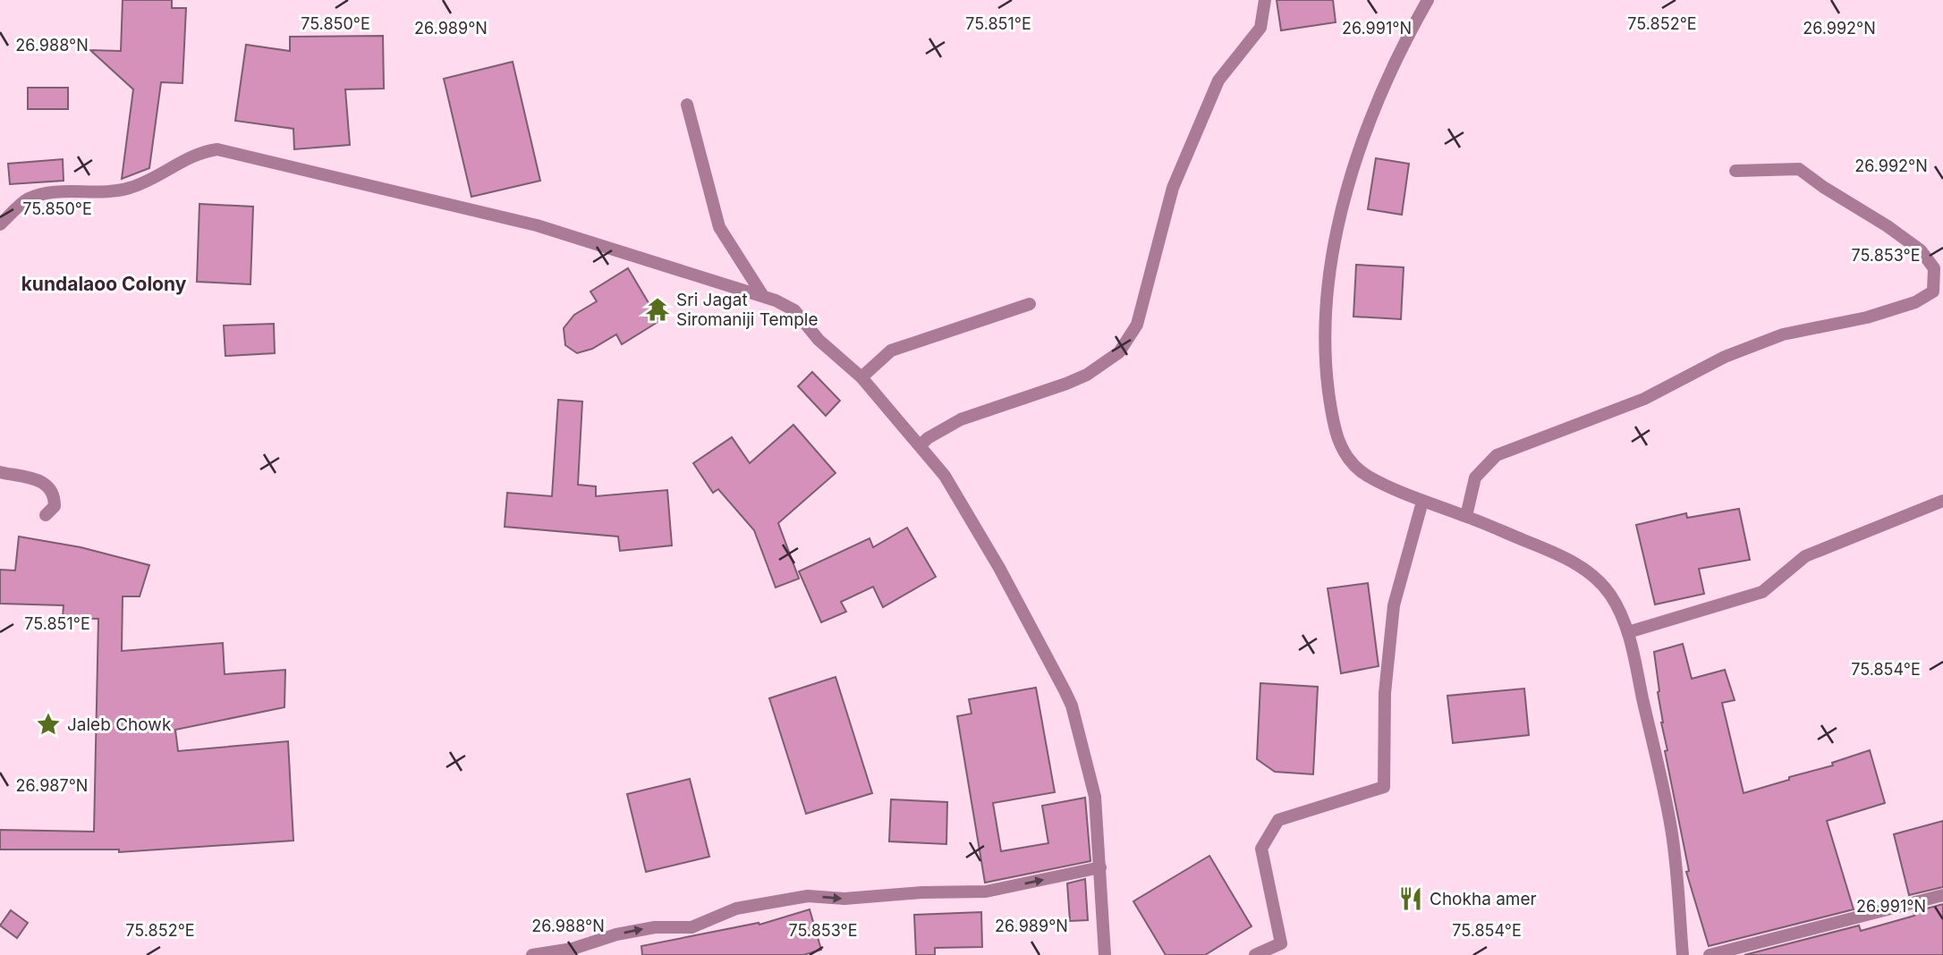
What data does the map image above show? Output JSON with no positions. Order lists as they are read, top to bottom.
{
  "districts": ["kundalaoo Colony"],
  "places": {
    "temple": ["Sri Jagat Siromaniji Temple"],
    "place": ["Jaleb Chowk"],
    "restaurant": ["Chokha amer"]
  },
  "coordinates": [
    "75.851°E",
    "75.850°E",
    "75.852°E",
    "26.989°N",
    "26.991°N",
    "26.992°N",
    "26.988°N",
    "75.853°E",
    "75.854°E",
    "26.987°N"
  ]
}
